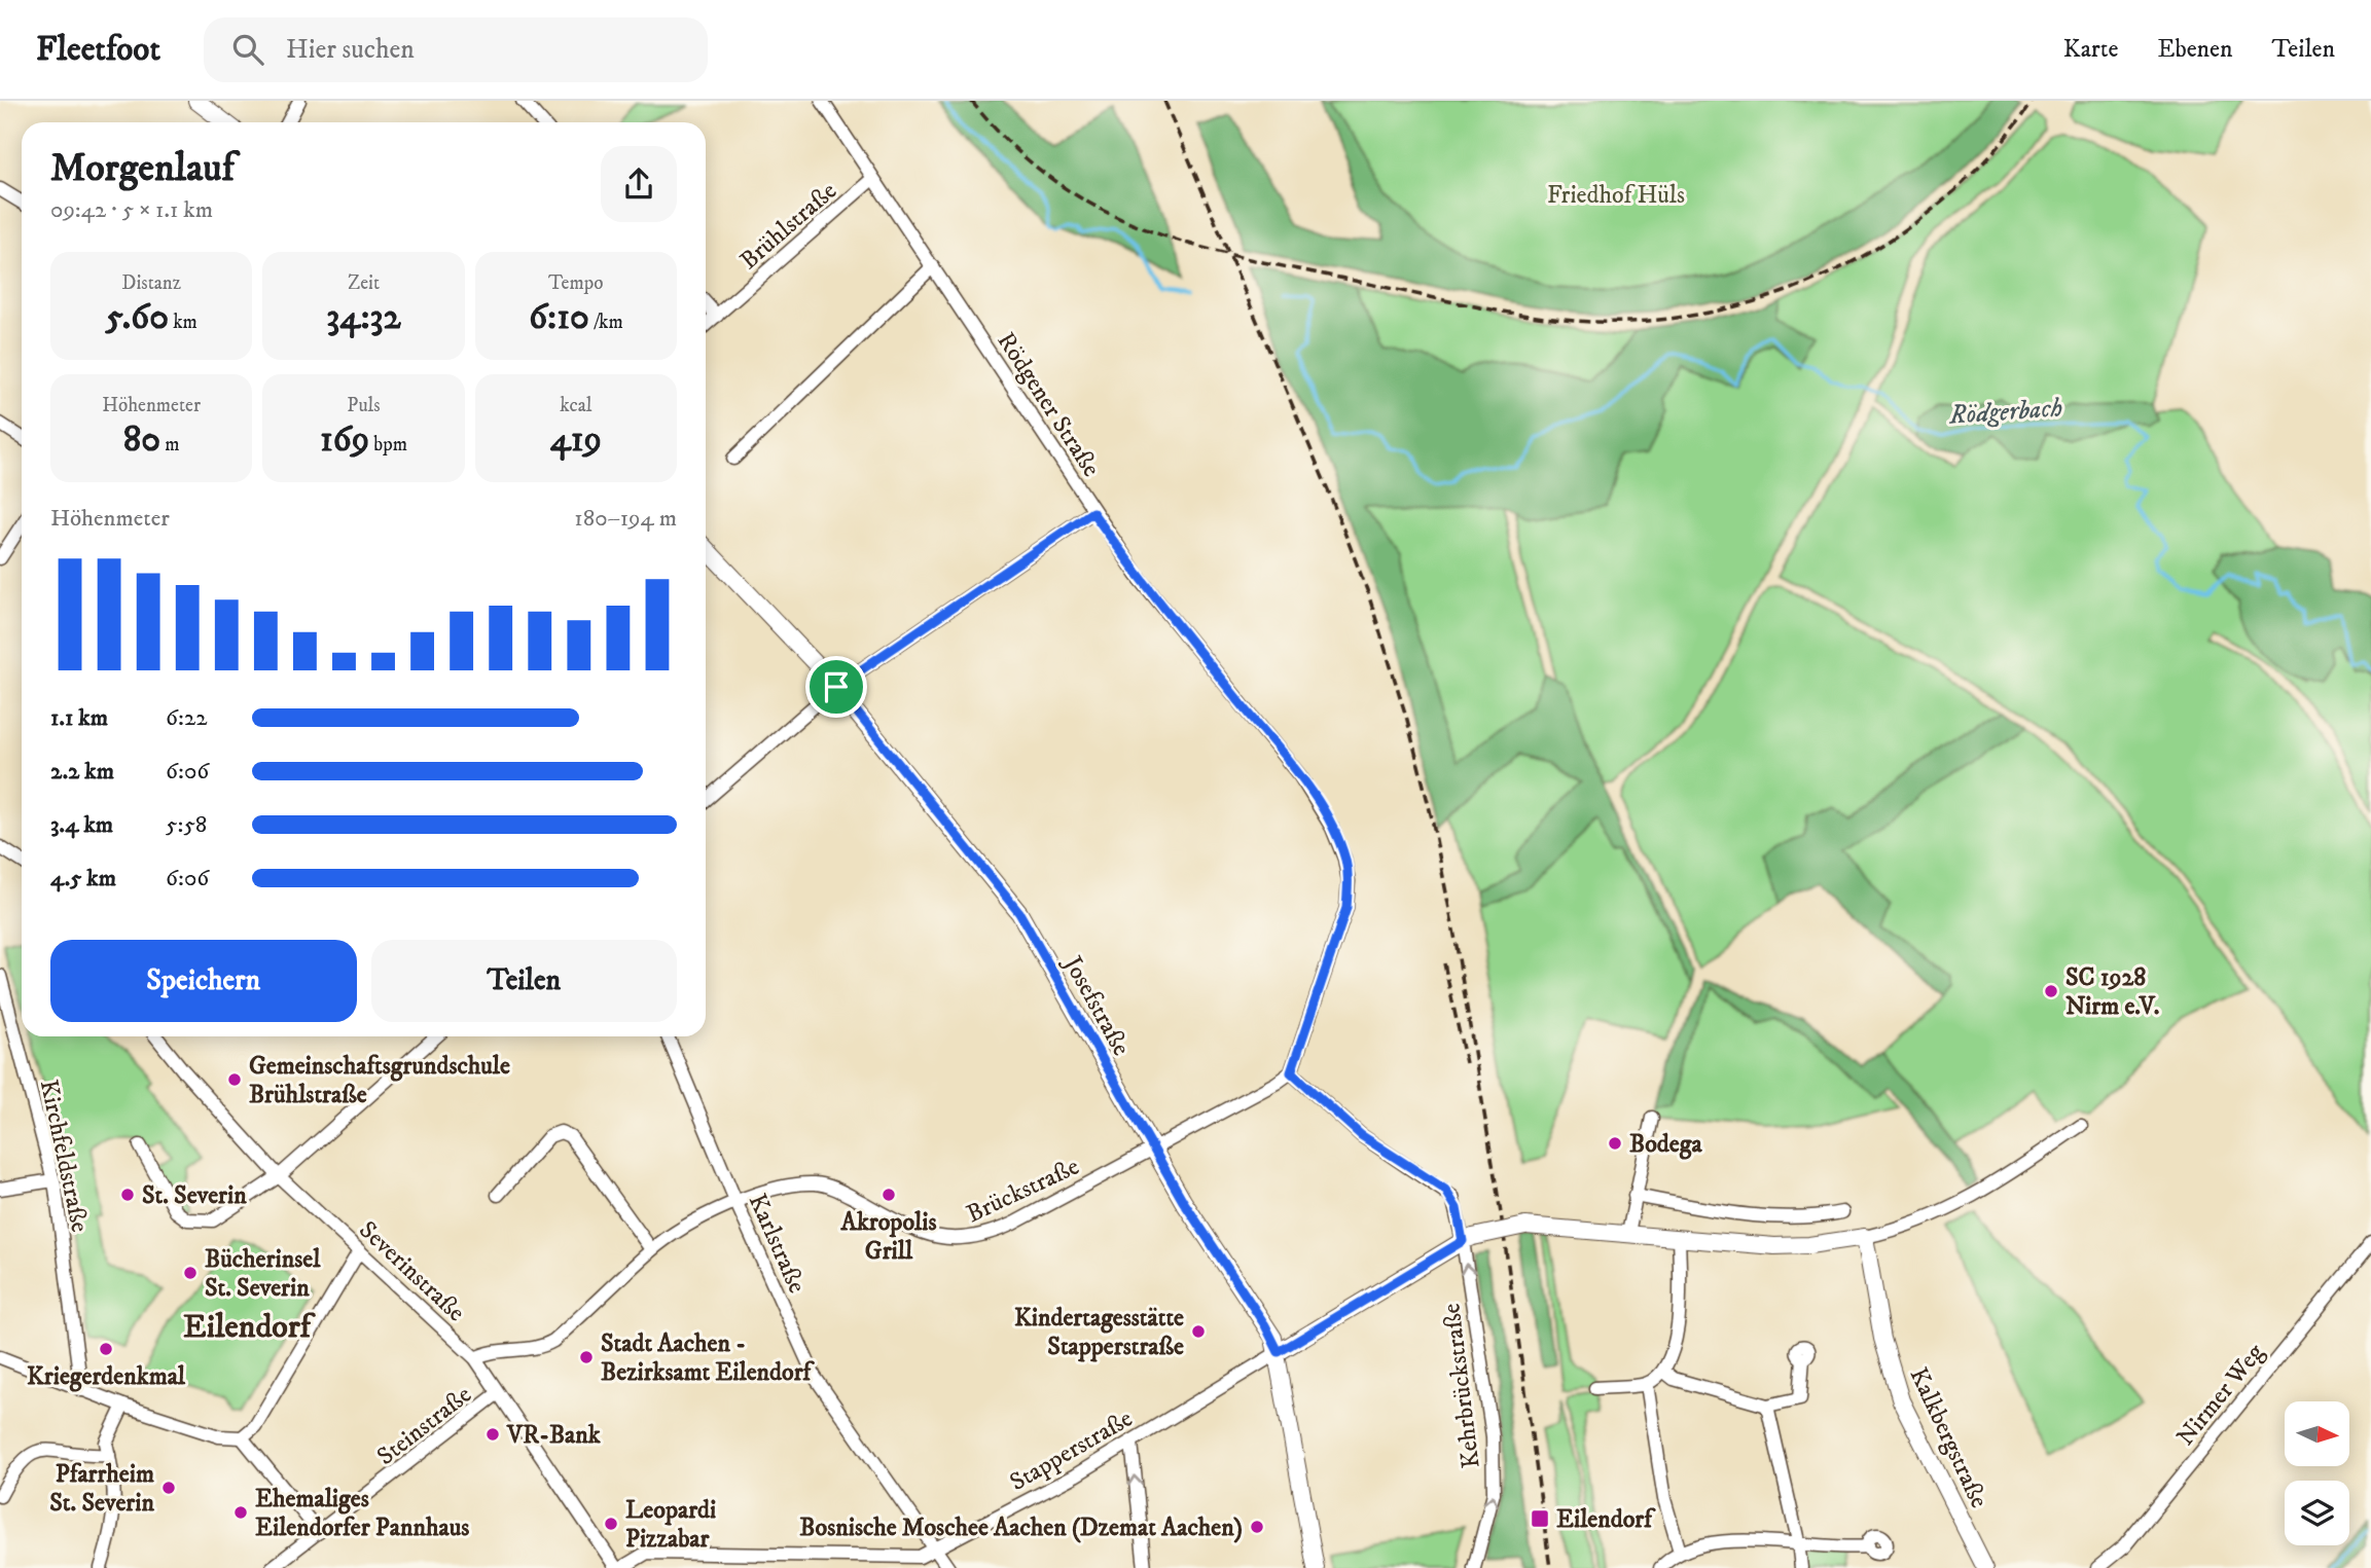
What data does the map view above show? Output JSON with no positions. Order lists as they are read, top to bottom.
{
  "streets": {
    "street": [
      "Brühlstraße",
      "Rödgener Straße",
      "Josefstraße",
      "Kirchfeldstraße",
      "Brückstraße",
      "Karlstraße",
      "Severinstraße",
      "Kehrbrückstraße",
      "Nirmer Weg",
      "Steinstraße",
      "Kalkbergstraße",
      "Stapperstraße"
    ]
  },
  "crossings": [
    ["Brühlstraße", "Rödgener Straße"],
    ["Rödgener Straße", "Brückstraße"],
    ["Josefstraße", "Brückstraße"],
    ["Josefstraße", "Stapperstraße"],
    ["Brückstraße", "Karlstraße"],
    ["Brückstraße", "Severinstraße"],
    ["Karlstraße", "Stapperstraße"],
    ["Severinstraße", "Steinstraße"],
    ["Severinstraße", "Stapperstraße"],
    ["Kehrbrückstraße", "Stapperstraße"],
    ["Kalkbergstraße", "Stapperstraße"]
  ],
  "one_way": ["Kehrbrückstraße"],
  "districts": ["Eilendorf"],
  "water": ["Rödgerbach"],
  "parks": ["Friedhof Hüls"],
  "places": {
    "other": [
      "SC 1928 Nirm e.V.",
      "Gemeinschaftsgrundschule Brühlstraße",
      "Bodega",
      "St. Severin",
      "Akropolis Grill",
      "Bücherinsel St. Severin",
      "Kindertagesstätte Stapperstraße",
      "Kriegerdenkmal",
      "Stadt Aachen - Bezirksamt Eilendorf",
      "VR-Bank",
      "Pfarrheim St. Severin",
      "Ehemaliges Eilendorfer Pannhaus",
      "Leopardi Pizzabar",
      "Bosnische Moschee Aachen (Dzemat Aachen)"
    ],
    "transit": ["Eilendorf"]
  },
  "north": "right",
  "page": {
    "header": "Fleetfoot",
    "search": "Hier suchen",
    "nav": ["Karte", "Ebenen", "Teilen"],
    "heading": ["Morgenlauf", "09:42 · 5 × 1.1 km"],
    "stats": [
      ["Distanz", "5.60 km"],
      ["Zeit", "34:32"],
      ["Tempo", "6:10 /km"],
      ["Höhenmeter", "80 m"],
      ["Puls", "169 bpm"],
      ["kcal", "419"]
    ],
    "chart": ["Höhenmeter", "180–194 m"],
    "list": [
      {
        "name": "1.1 km",
        "note": "6:22"
      },
      {
        "name": "2.2 km",
        "note": "6:06"
      },
      {
        "name": "3.4 km",
        "note": "5:58"
      },
      {
        "name": "4.5 km",
        "note": "6:06"
      }
    ],
    "buttons": ["Speichern", "Teilen"]
  }
}
